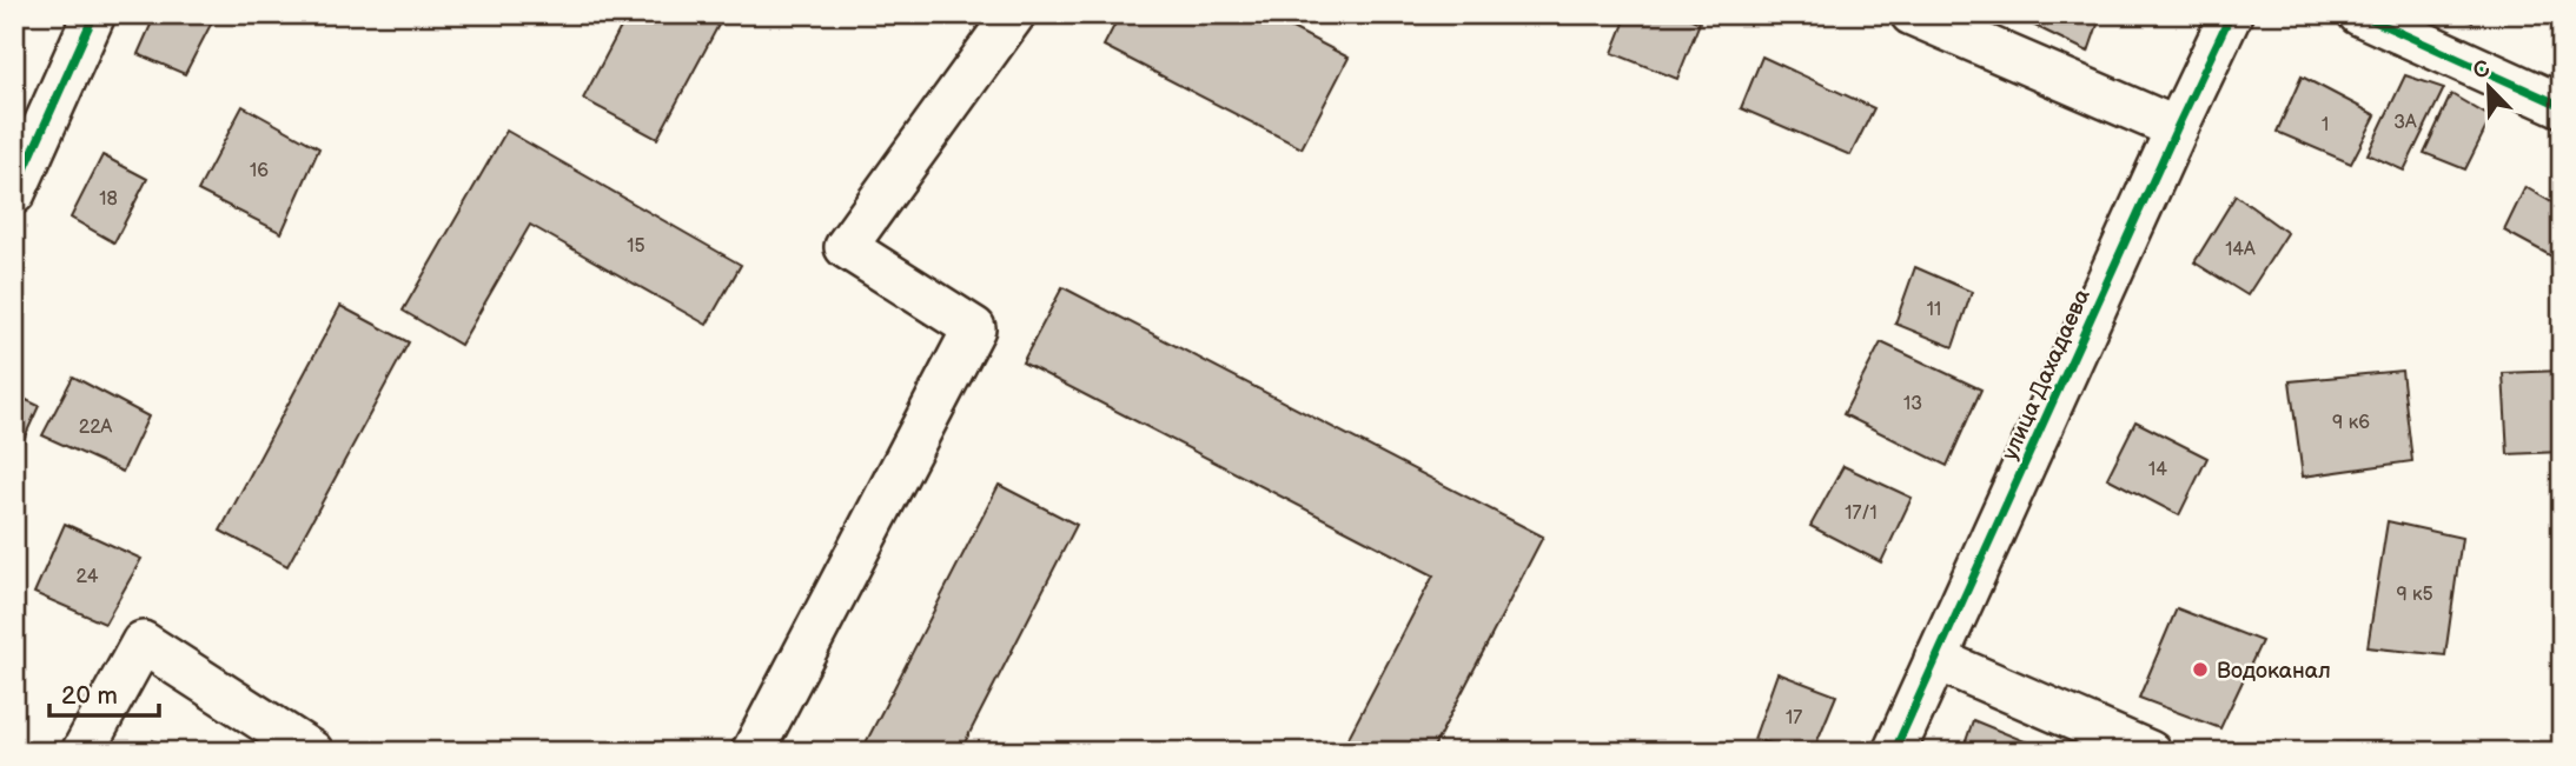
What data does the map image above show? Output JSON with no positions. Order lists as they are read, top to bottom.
{
  "streets": {
    "street": ["улица Дахадаева"]
  },
  "places": ["Водоканал"],
  "house_numbers": [
    "3А",
    "1",
    "16",
    "18",
    "15",
    "14А",
    "11",
    "13",
    "9 к6",
    "22А",
    "14",
    "17/1",
    "24",
    "9 к5",
    "17"
  ],
  "scale_bar": "20 m",
  "north": "top left"
}
